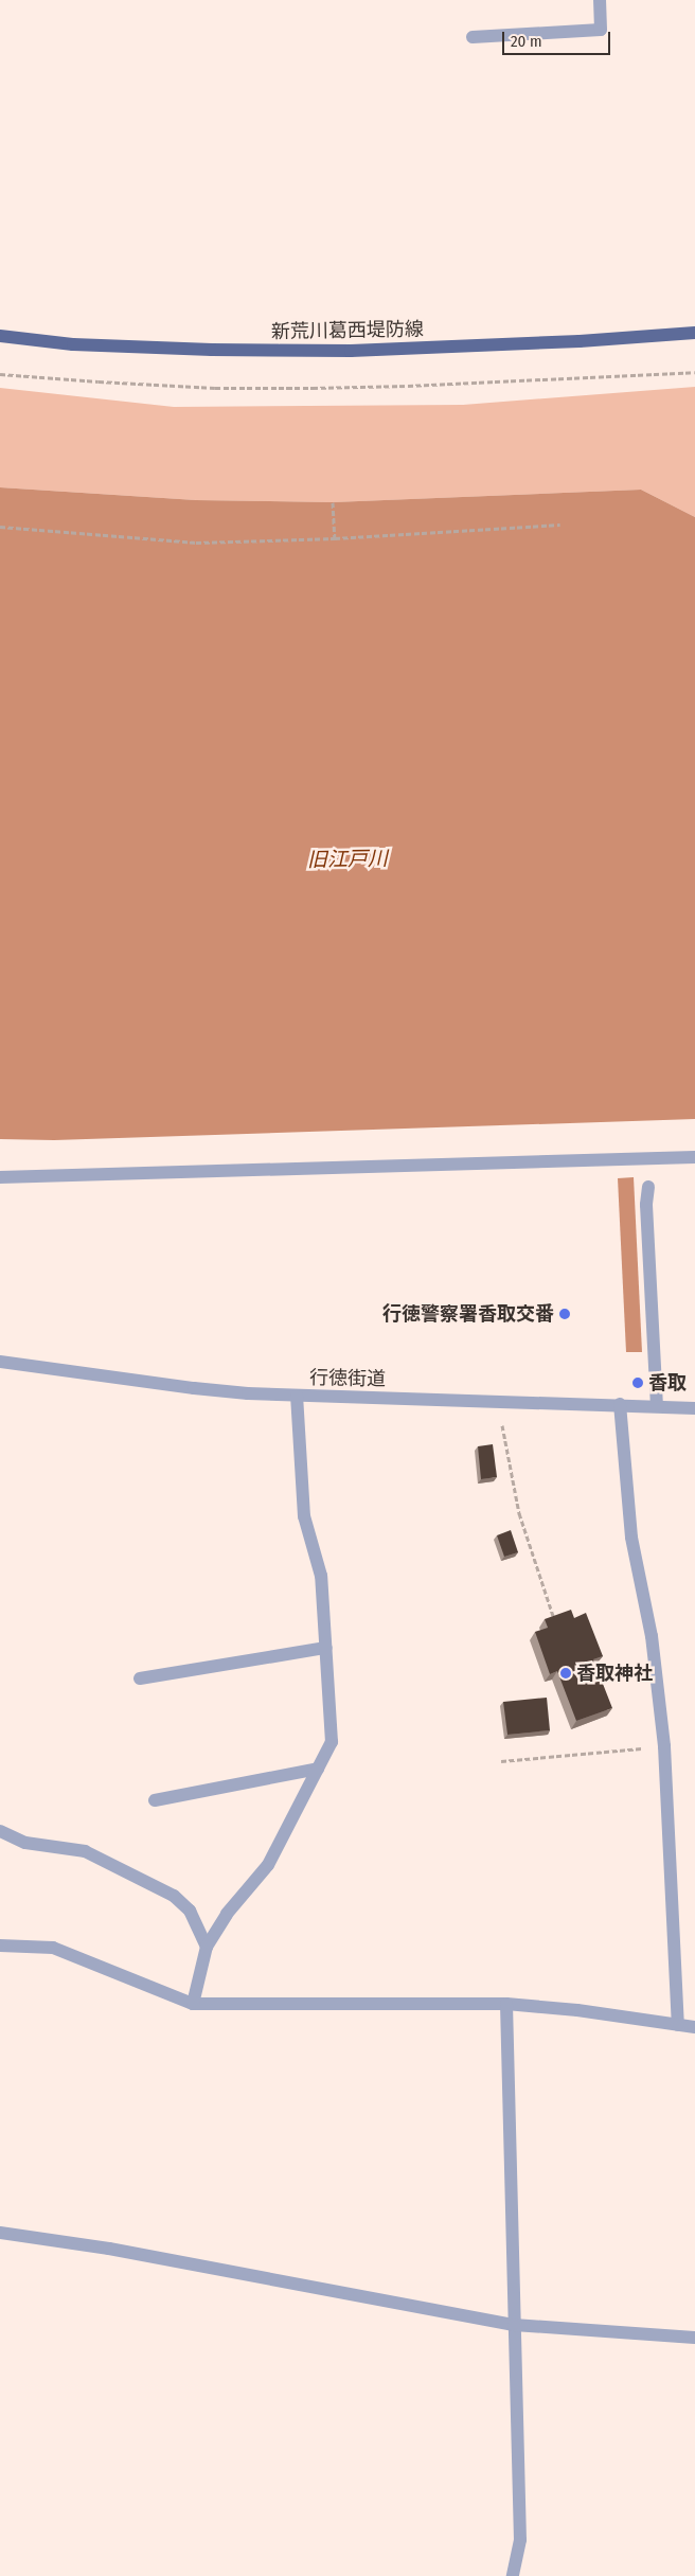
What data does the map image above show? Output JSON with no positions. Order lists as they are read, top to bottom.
{
  "streets": {
    "main road": ["新荒川葛西堤防線"],
    "street": ["行徳街道"]
  },
  "water": ["旧江戸川"],
  "places": ["行徳警察署香取交番", "香取", "香取神社"],
  "scale_bar": "20 m"
}
